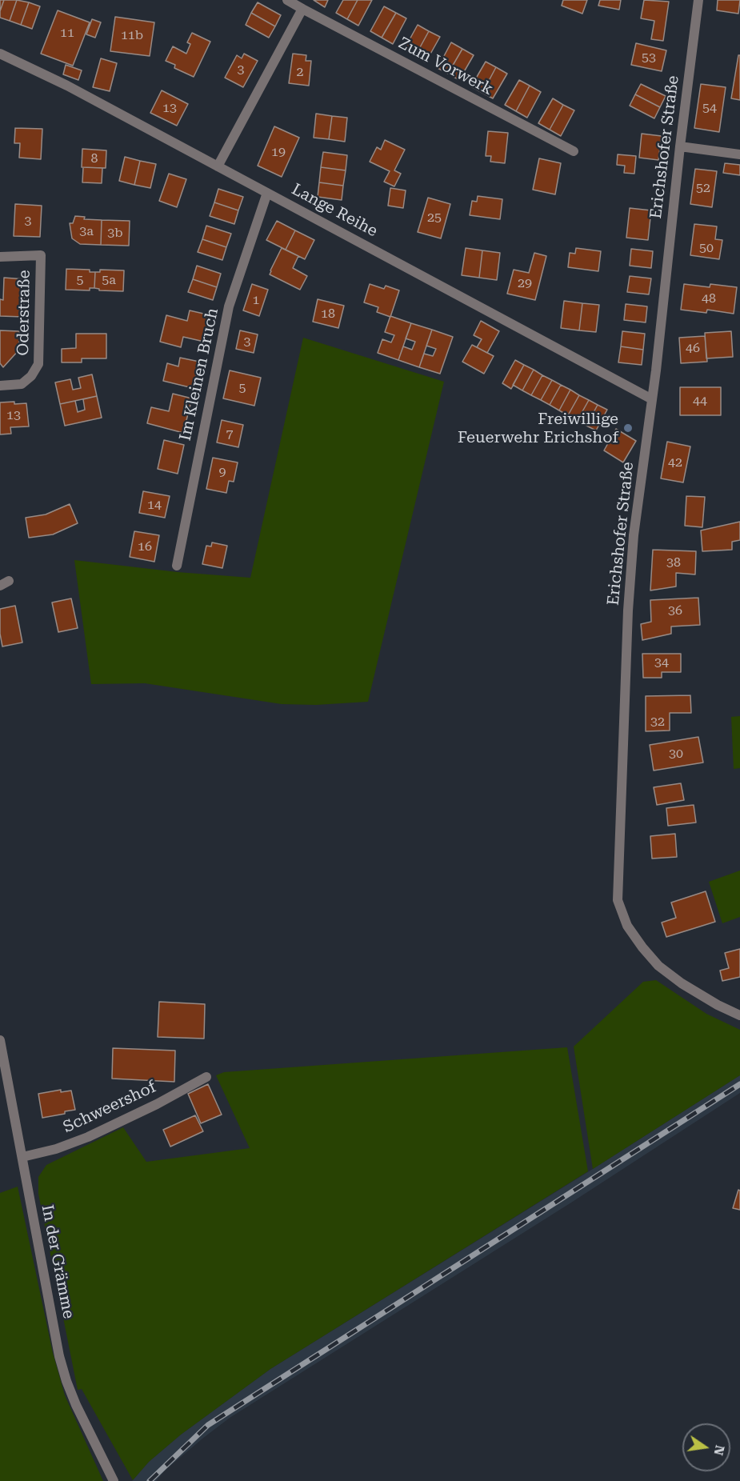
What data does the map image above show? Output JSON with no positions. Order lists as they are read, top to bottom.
{
  "streets": {
    "street": [
      "Zum Vorwerk",
      "Erichshofer Straße",
      "Lange Reihe",
      "Oderstraße",
      "Im Kleinen Bruch",
      "Schweershof",
      "In der Grämme"
    ]
  },
  "crossings": [
    ["Erichshofer Straße", "Lange Reihe"],
    ["Lange Reihe", "Im Kleinen Bruch"],
    ["Schweershof", "In der Grämme"]
  ],
  "places": ["Freiwillige Feuerwehr Erichshof"],
  "house_numbers": [
    "11",
    "11b",
    "53",
    "3",
    "2",
    "13",
    "54",
    "19",
    "8",
    "52",
    "25",
    "3",
    "3a",
    "3b",
    "50",
    "5",
    "5a",
    "29",
    "48",
    "1",
    "18",
    "3",
    "46",
    "5",
    "44",
    "13",
    "7",
    "42",
    "9",
    "14",
    "16",
    "38",
    "36",
    "34",
    "32",
    "30"
  ],
  "north": "right"
}
